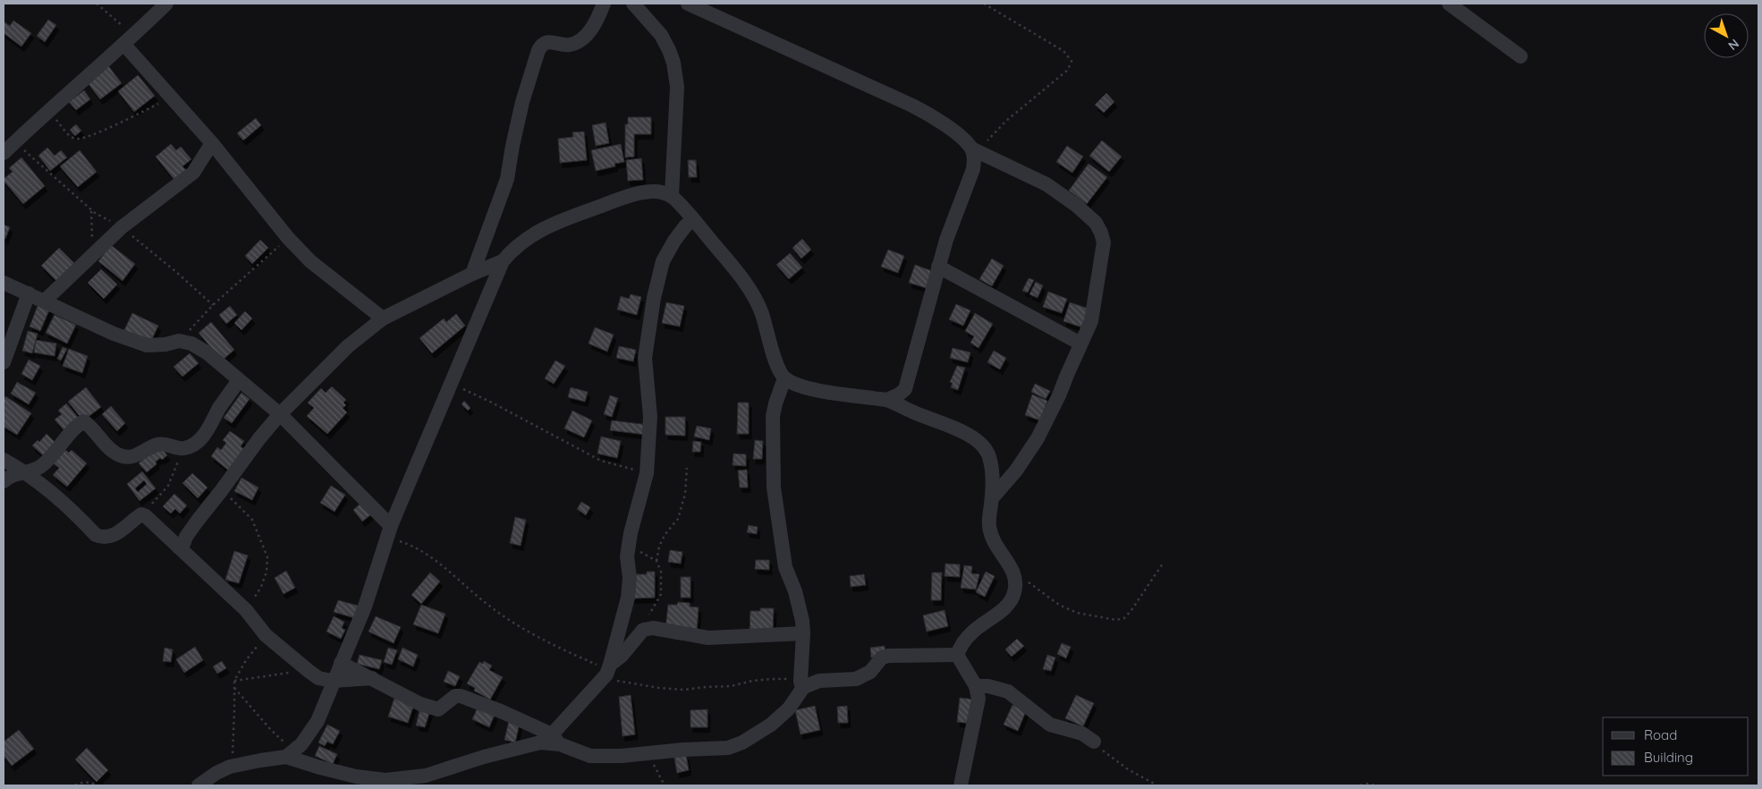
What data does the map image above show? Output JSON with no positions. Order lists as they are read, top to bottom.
{
  "legend": ["Road", "Building"],
  "north": "bottom right"
}
